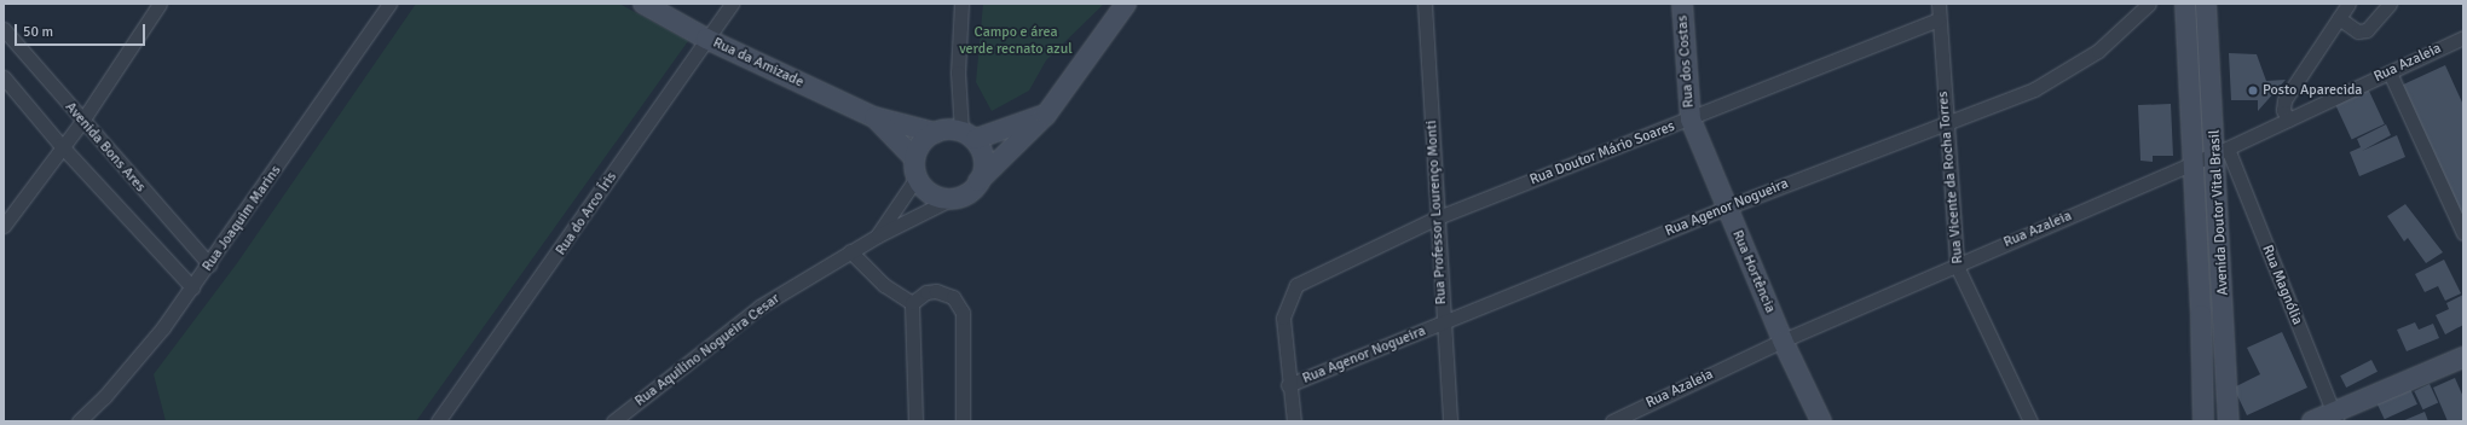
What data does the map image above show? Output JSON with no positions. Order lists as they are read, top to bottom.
{
  "streets": {
    "street": [
      "Rua dos Costas",
      "Rua da Amizade",
      "Rua Azaleia",
      "Avenida Bons Ares",
      "Rua Doutor Mário Soares",
      "Rua Vicente da Rocha Torres",
      "Rua Agenor Nogueira",
      "Rua Professor Lourenço Monti",
      "Avenida Doutor Vital Brasil",
      "Rua do Arco Íris",
      "Rua Joaquim Marins",
      "Rua Hortência",
      "Rua Magnólia",
      "Rua Aquilino Nogueira Cesar"
    ]
  },
  "crossings": [
    ["Rua dos Costas", "Rua Doutor Mário Soares"],
    ["Rua dos Costas", "Rua Hortência"],
    ["Rua da Amizade", "Rua do Arco Íris"],
    ["Rua da Amizade", "Rua Aquilino Nogueira Cesar"],
    ["Rua Azaleia", "Rua Vicente da Rocha Torres"],
    ["Rua Azaleia", "Avenida Doutor Vital Brasil"],
    ["Rua Azaleia", "Rua Hortência"],
    ["Rua Azaleia", "Rua Magnólia"],
    ["Avenida Bons Ares", "Rua Joaquim Marins"],
    ["Rua Doutor Mário Soares", "Rua Vicente da Rocha Torres"],
    ["Rua Doutor Mário Soares", "Rua Agenor Nogueira"],
    ["Rua Doutor Mário Soares", "Rua Professor Lourenço Monti"],
    ["Rua Doutor Mário Soares", "Rua Hortência"],
    ["Rua Vicente da Rocha Torres", "Rua Agenor Nogueira"],
    ["Rua Agenor Nogueira", "Rua Professor Lourenço Monti"],
    ["Rua Agenor Nogueira", "Rua Hortência"],
    ["Avenida Doutor Vital Brasil", "Rua Magnólia"]
  ],
  "parks": ["Campo e área verde recnato azul"],
  "places": ["Posto Aparecida"],
  "scale_bar": "50 m"
}
